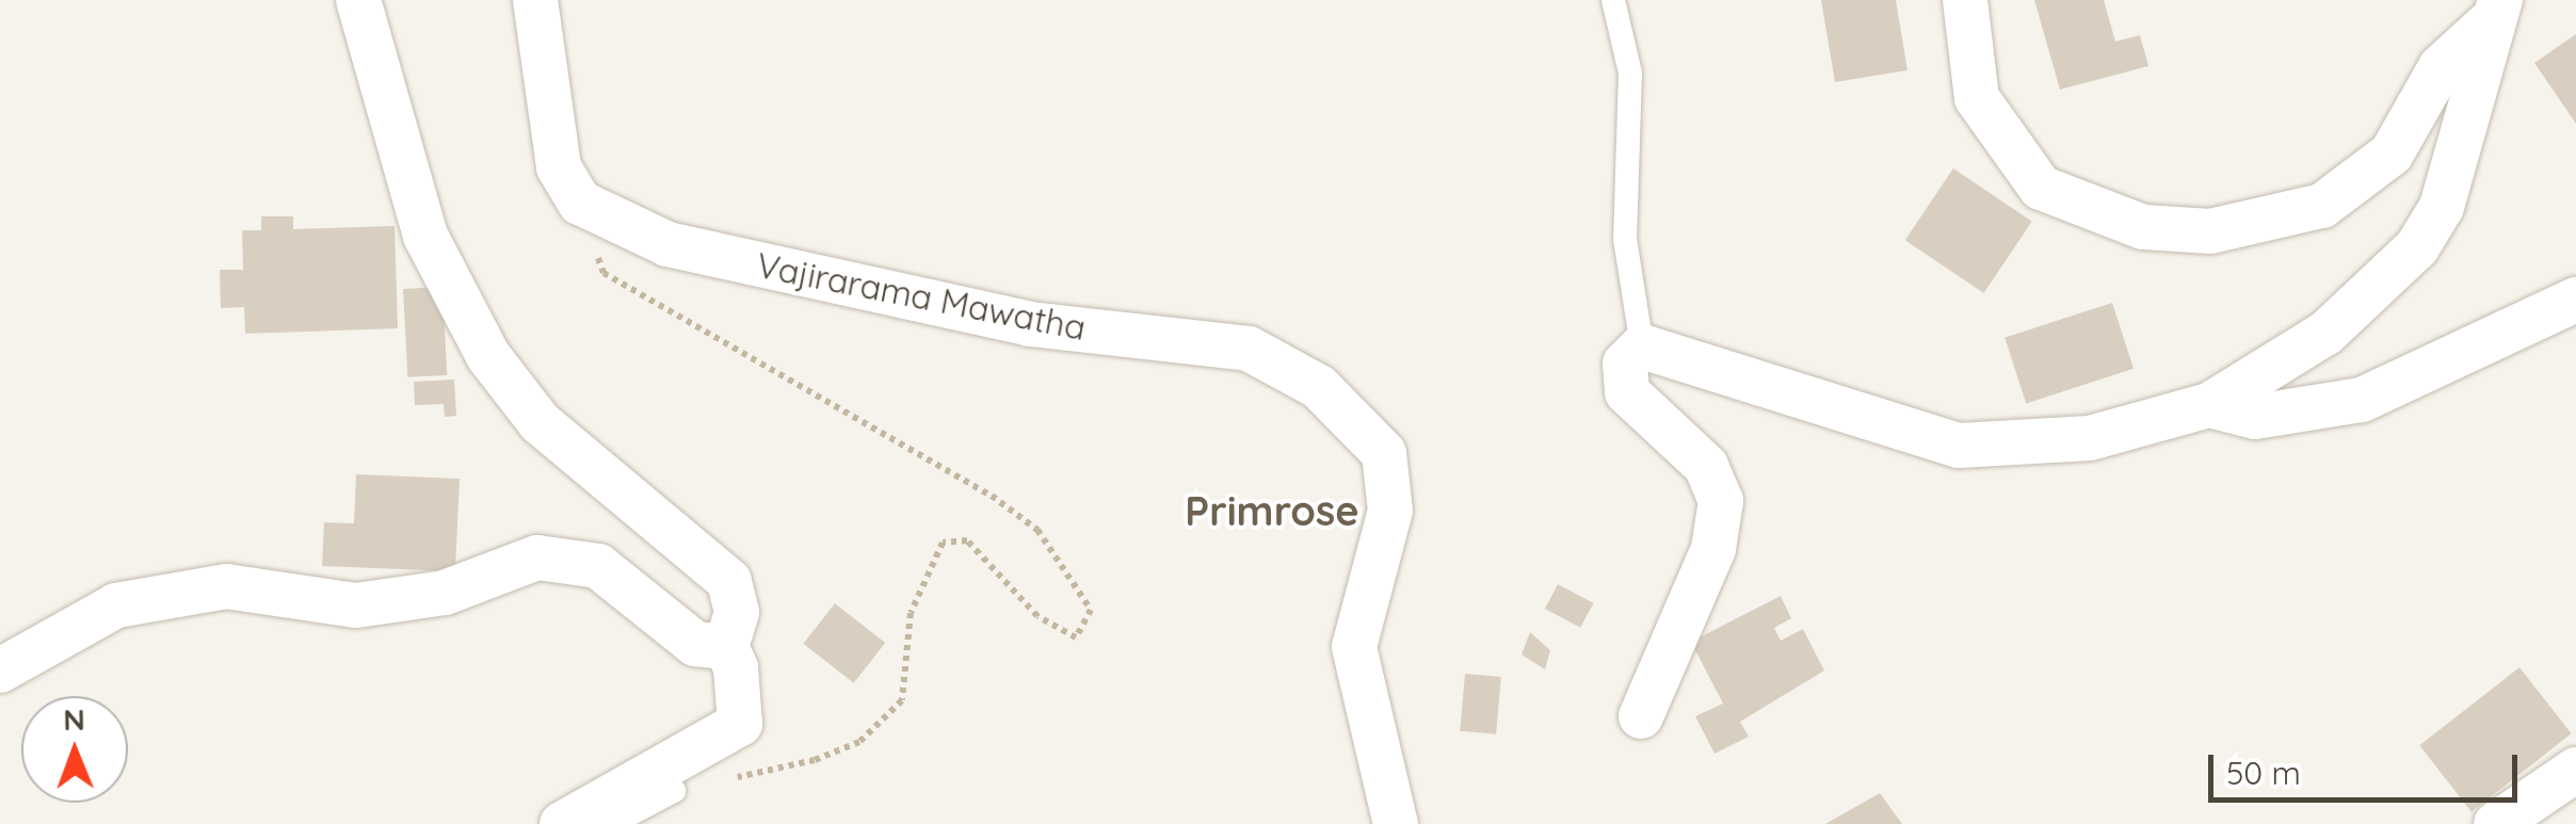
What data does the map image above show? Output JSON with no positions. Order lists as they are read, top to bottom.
{
  "streets": {
    "street": ["Vajirarama Mawatha"]
  },
  "districts": ["Primrose"],
  "scale_bar": "50 m",
  "north": "top"
}
